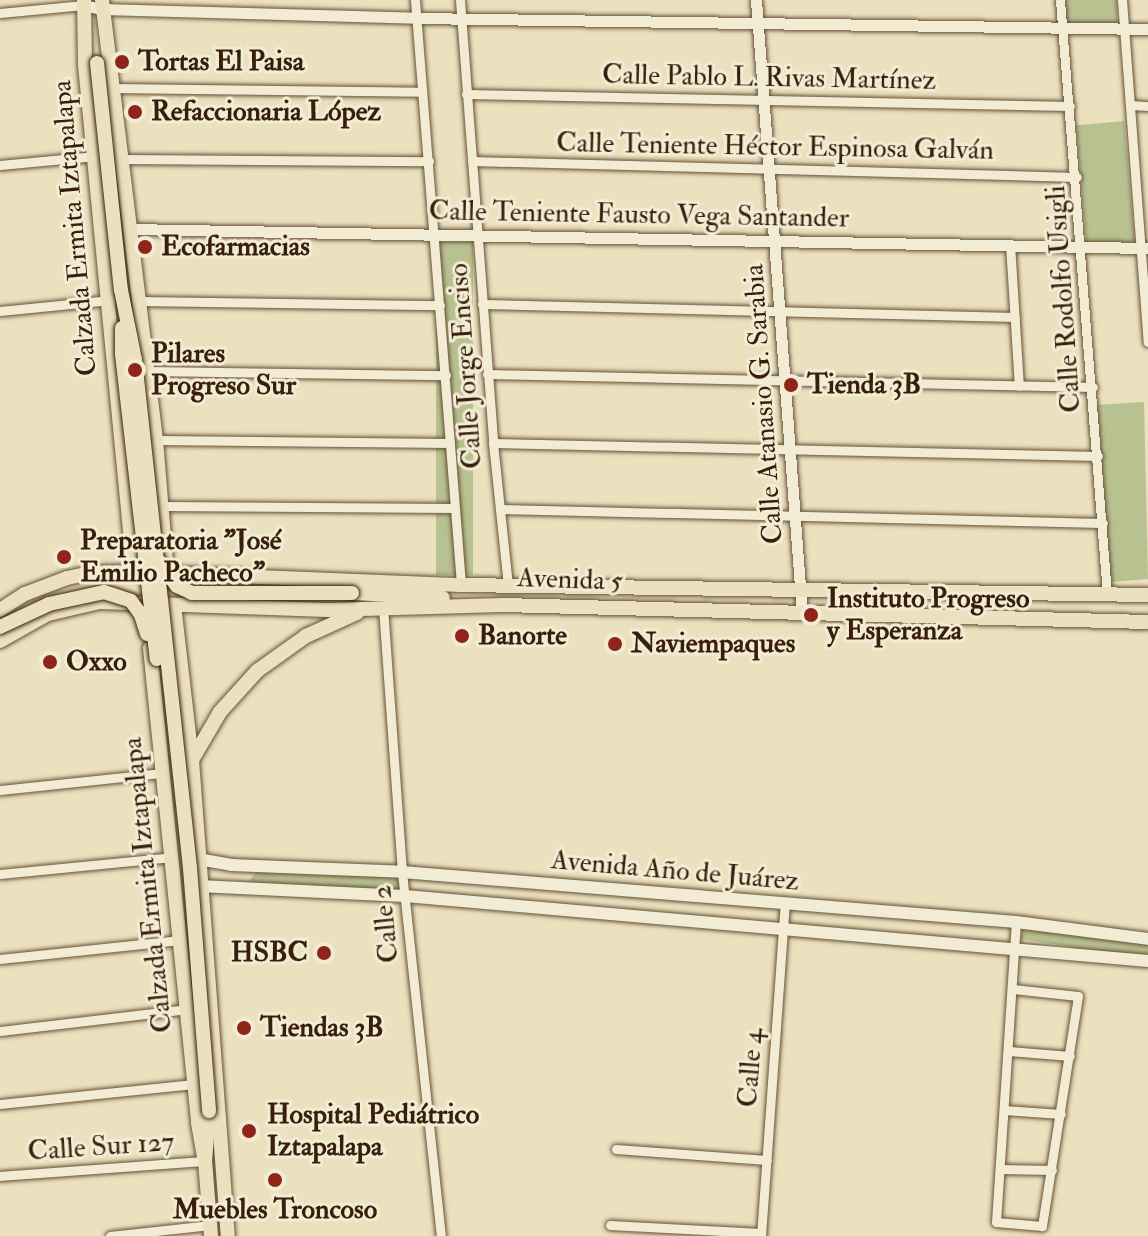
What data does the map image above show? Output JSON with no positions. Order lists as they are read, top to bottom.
{
  "streets": {
    "main road": ["Calzada Ermita Iztapalapa", "Avenida 5", "Avenida Año de Juárez"],
    "street": [
      "Calle Pablo L. Rivas Martínez",
      "Calle Teniente Héctor Espinosa Galván",
      "Calle Teniente Fausto Vega Santander",
      "Calle Rodolfo Usigli",
      "Calle Jorge Enciso",
      "Calle Atanasio G. Sarabia",
      "Calle 2",
      "Calle 4",
      "Calle Sur 127"
    ]
  },
  "crossings": [
    ["Calle Pablo L. Rivas Martínez", "Calle Rodolfo Usigli"],
    ["Calle Pablo L. Rivas Martínez", "Calle Jorge Enciso"],
    ["Calle Pablo L. Rivas Martínez", "Calle Atanasio G. Sarabia"],
    ["Calle Teniente Héctor Espinosa Galván", "Calle Rodolfo Usigli"],
    ["Calle Teniente Héctor Espinosa Galván", "Calle Jorge Enciso"],
    ["Calle Teniente Héctor Espinosa Galván", "Calle Atanasio G. Sarabia"],
    ["Calle Teniente Fausto Vega Santander", "Calzada Ermita Iztapalapa"],
    ["Calle Teniente Fausto Vega Santander", "Calle Rodolfo Usigli"],
    ["Calle Teniente Fausto Vega Santander", "Calle Jorge Enciso"],
    ["Calle Teniente Fausto Vega Santander", "Calle Atanasio G. Sarabia"],
    ["Calzada Ermita Iztapalapa", "Avenida 5"],
    ["Calzada Ermita Iztapalapa", "Avenida Año de Juárez"],
    ["Calzada Ermita Iztapalapa", "Calle Sur 127"],
    ["Calle Rodolfo Usigli", "Avenida 5"],
    ["Calle Jorge Enciso", "Avenida 5"],
    ["Calle Atanasio G. Sarabia", "Avenida 5"],
    ["Avenida 5", "Calle 2"],
    ["Avenida Año de Juárez", "Calle 2"],
    ["Avenida Año de Juárez", "Calle 4"]
  ],
  "places": [
    "Tortas El Paisa",
    "Refaccionaria López",
    "Ecofarmacias",
    "Pilares Progreso Sur",
    "Tienda 3B",
    "Preparatoria \"José Emilio Pacheco\"",
    "Instituto Progreso y Esperanza",
    "Banorte",
    "Naviempaques",
    "Oxxo",
    "HSBC",
    "Tiendas 3B",
    "Hospital Pediátrico Iztapalapa",
    "Muebles Troncoso"
  ]
}
